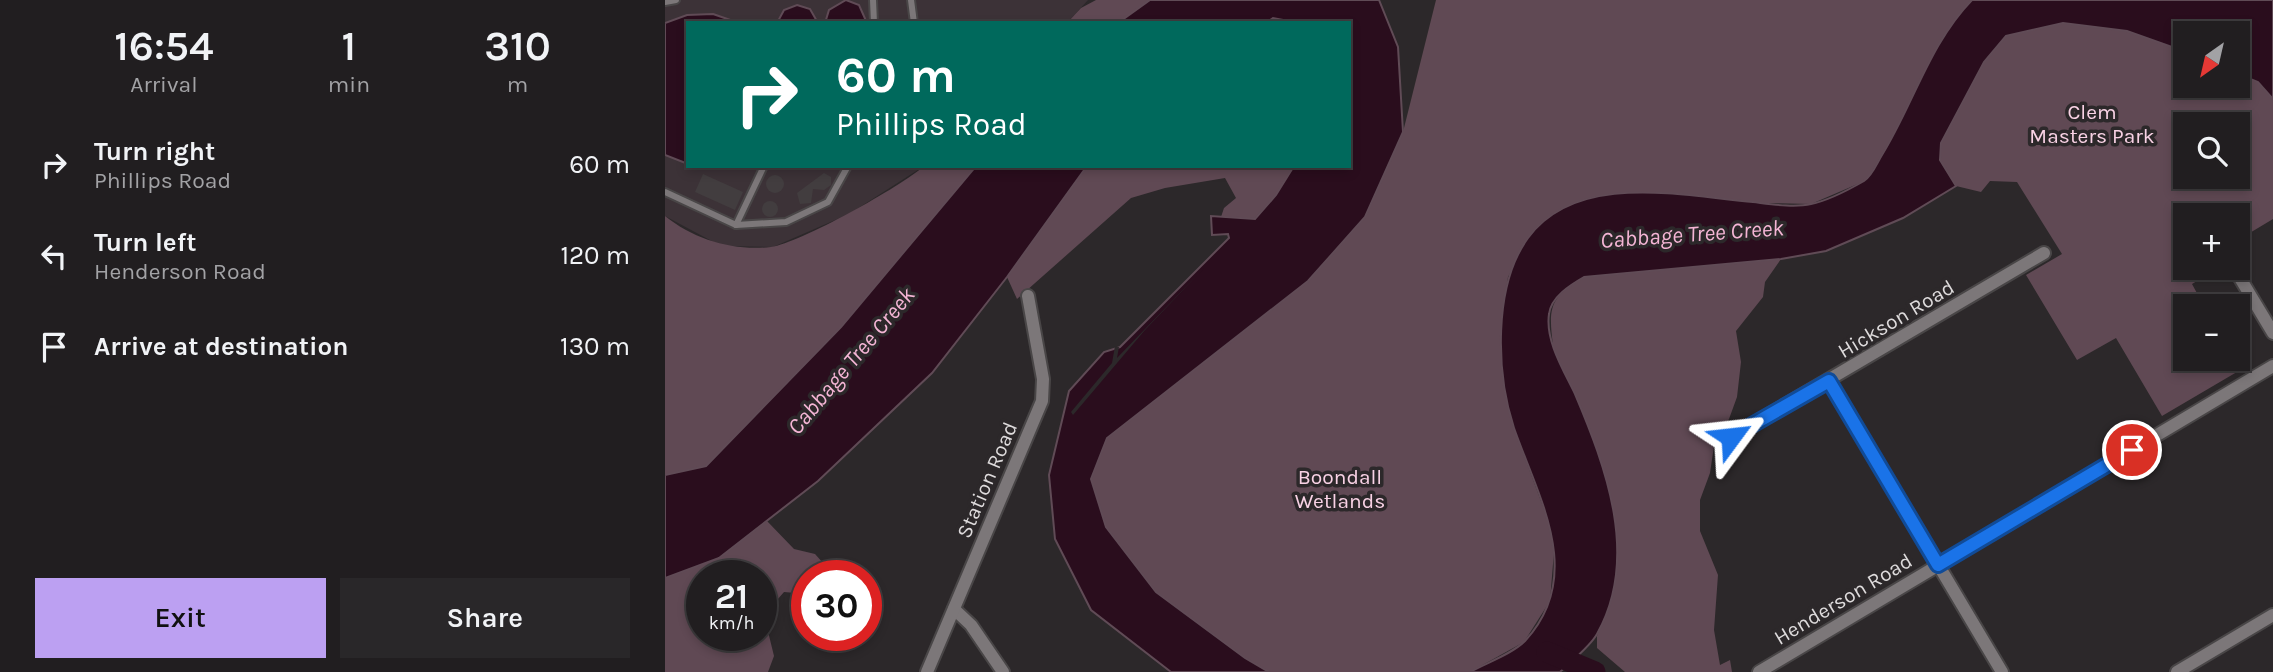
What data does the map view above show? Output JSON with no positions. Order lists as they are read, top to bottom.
{
  "streets": {
    "street": ["Hickson Road", "Station Road", "Henderson Road"]
  },
  "water": ["Cabbage Tree Creek"],
  "parks": ["Clem Masters Park", "Boondall Wetlands"],
  "north": "bottom left",
  "page": {
    "eta": [
      "16:54",
      "Arrival",
      "1",
      "min",
      "310",
      "m"
    ],
    "map_buttons": ["+", "−"],
    "turn": ["60 m", "Phillips Road"],
    "list": [
      {
        "name": "Turn right",
        "note": "Phillips Road",
        "value": "60 m"
      },
      {
        "name": "Turn left",
        "note": "Henderson Road",
        "value": "120 m"
      },
      {
        "name": "Arrive at destination",
        "value": "130 m"
      }
    ],
    "speed": "21 km/h",
    "limit": "30",
    "buttons": ["Exit", "Share"]
  }
}
